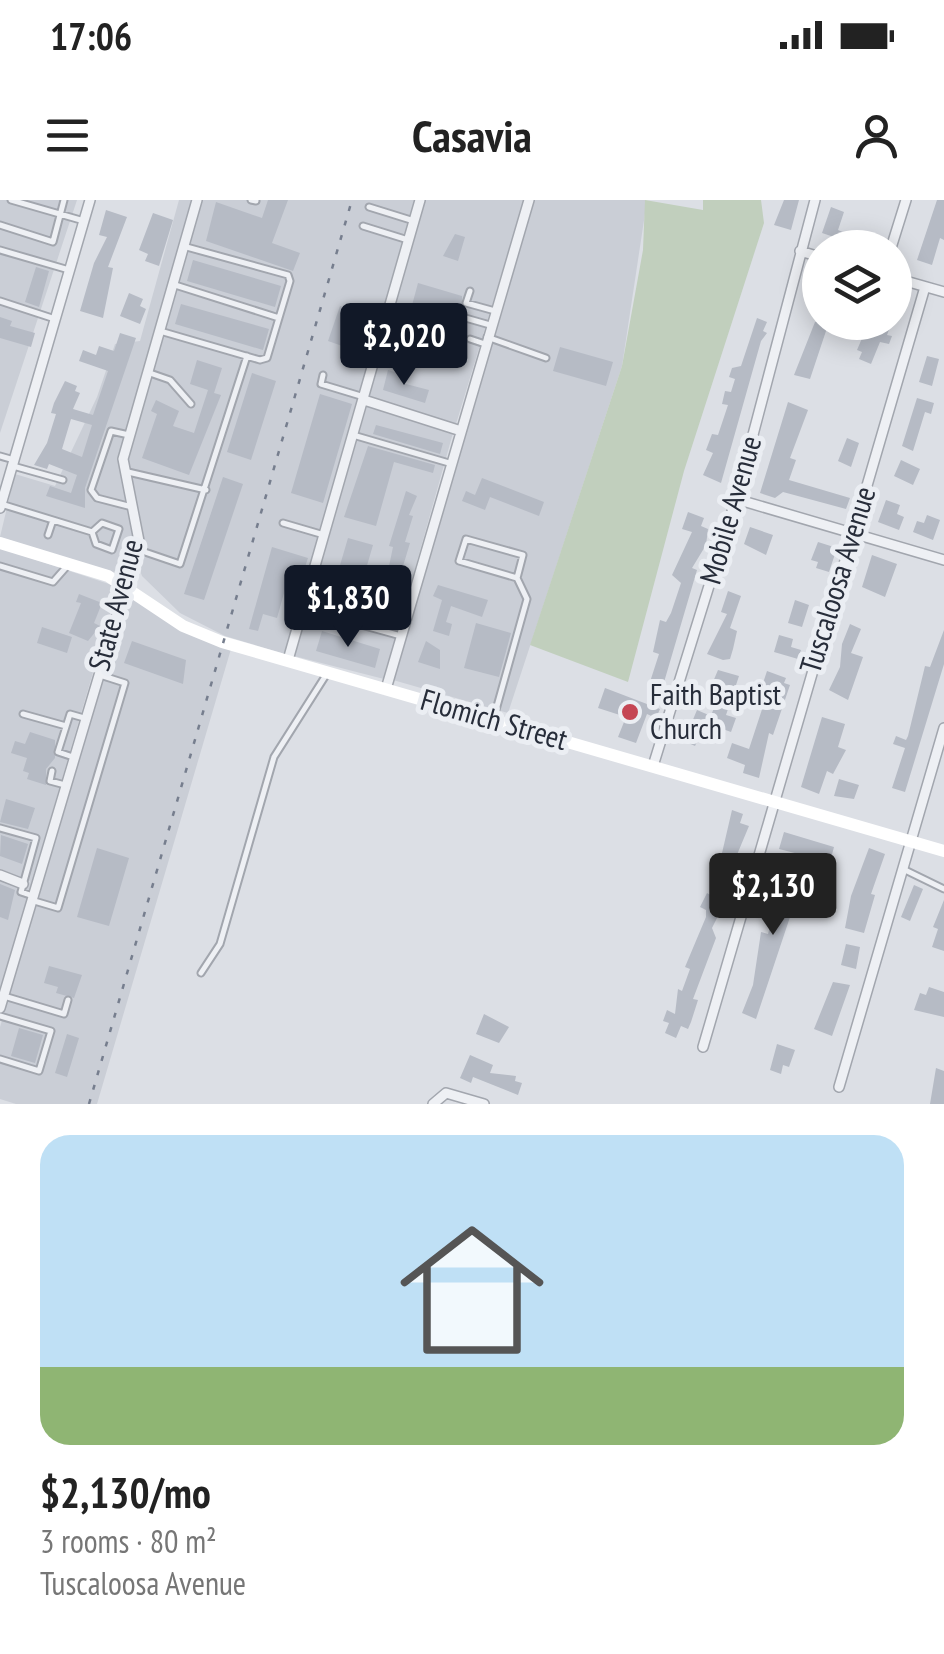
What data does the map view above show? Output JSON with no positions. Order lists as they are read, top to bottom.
{
  "streets": {
    "street": [
      "Mobile Avenue",
      "Tuscaloosa Avenue",
      "State Avenue",
      "Flomich Street"
    ]
  },
  "crossings": [
    ["Mobile Avenue", "Flomich Street"],
    ["Tuscaloosa Avenue", "Flomich Street"],
    ["State Avenue", "Flomich Street"]
  ],
  "places": ["Faith Baptist Church"],
  "page": {
    "status": "17:06",
    "header": "Casavia",
    "price": ["$2,020", "$1,830", "$2,130"],
    "list": [
      {
        "name": "$2,130/mo",
        "note": "3 rooms · 80 m² · Tuscaloosa Avenue"
      }
    ]
  }
}
